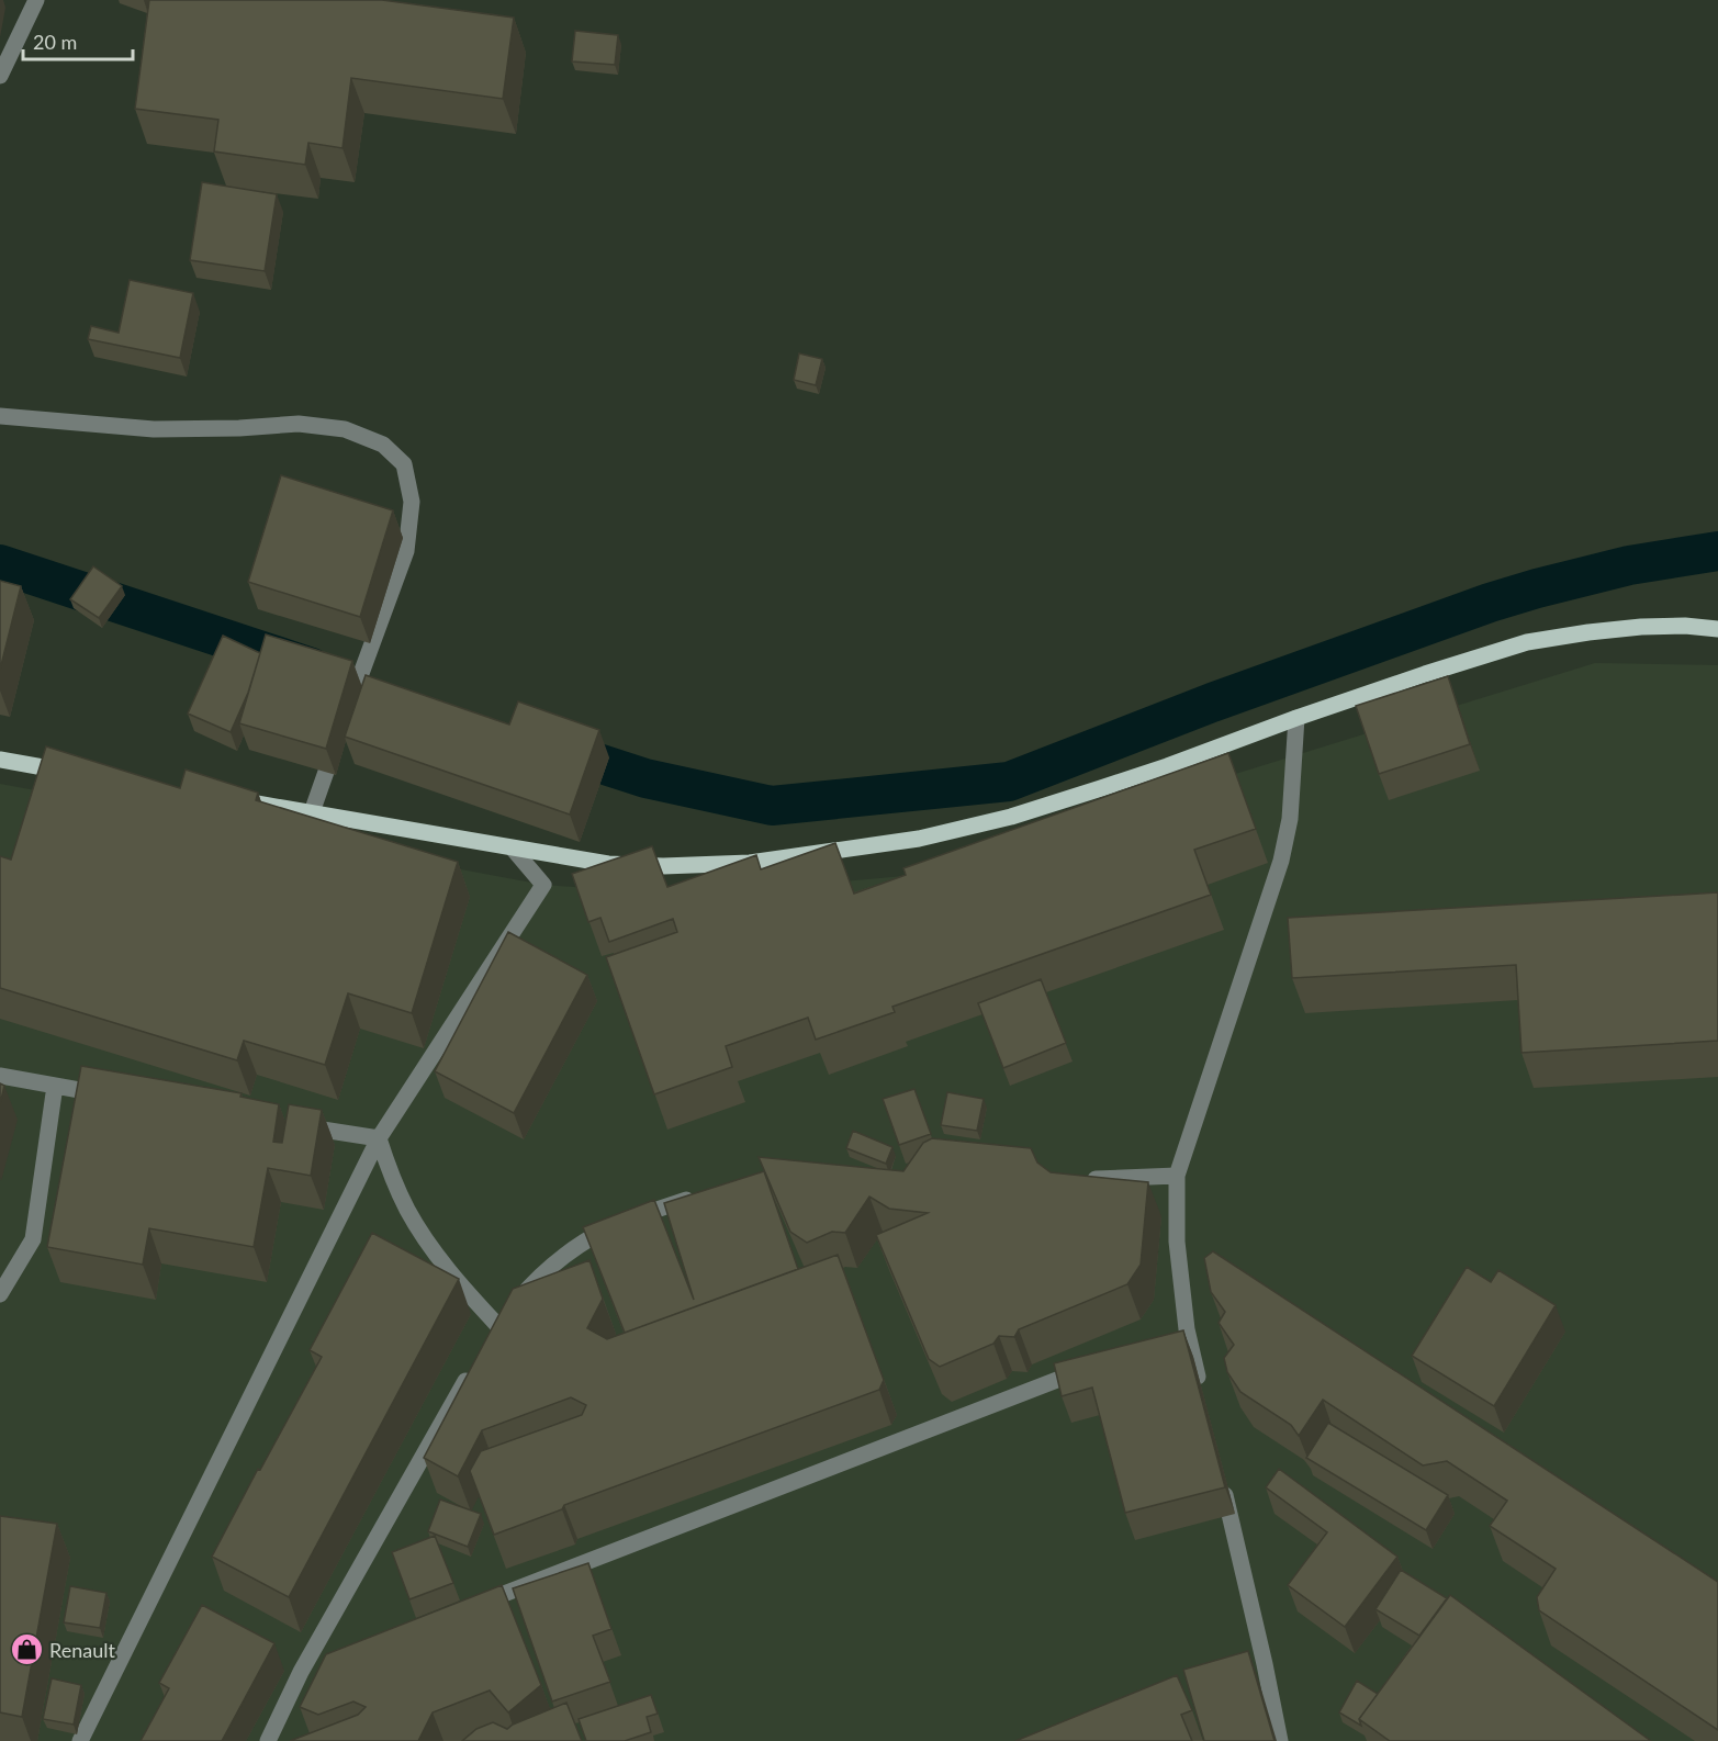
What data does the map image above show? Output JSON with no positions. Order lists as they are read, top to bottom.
{
  "places": {
    "shop": ["Renault"]
  },
  "scale_bar": "20 m"
}
